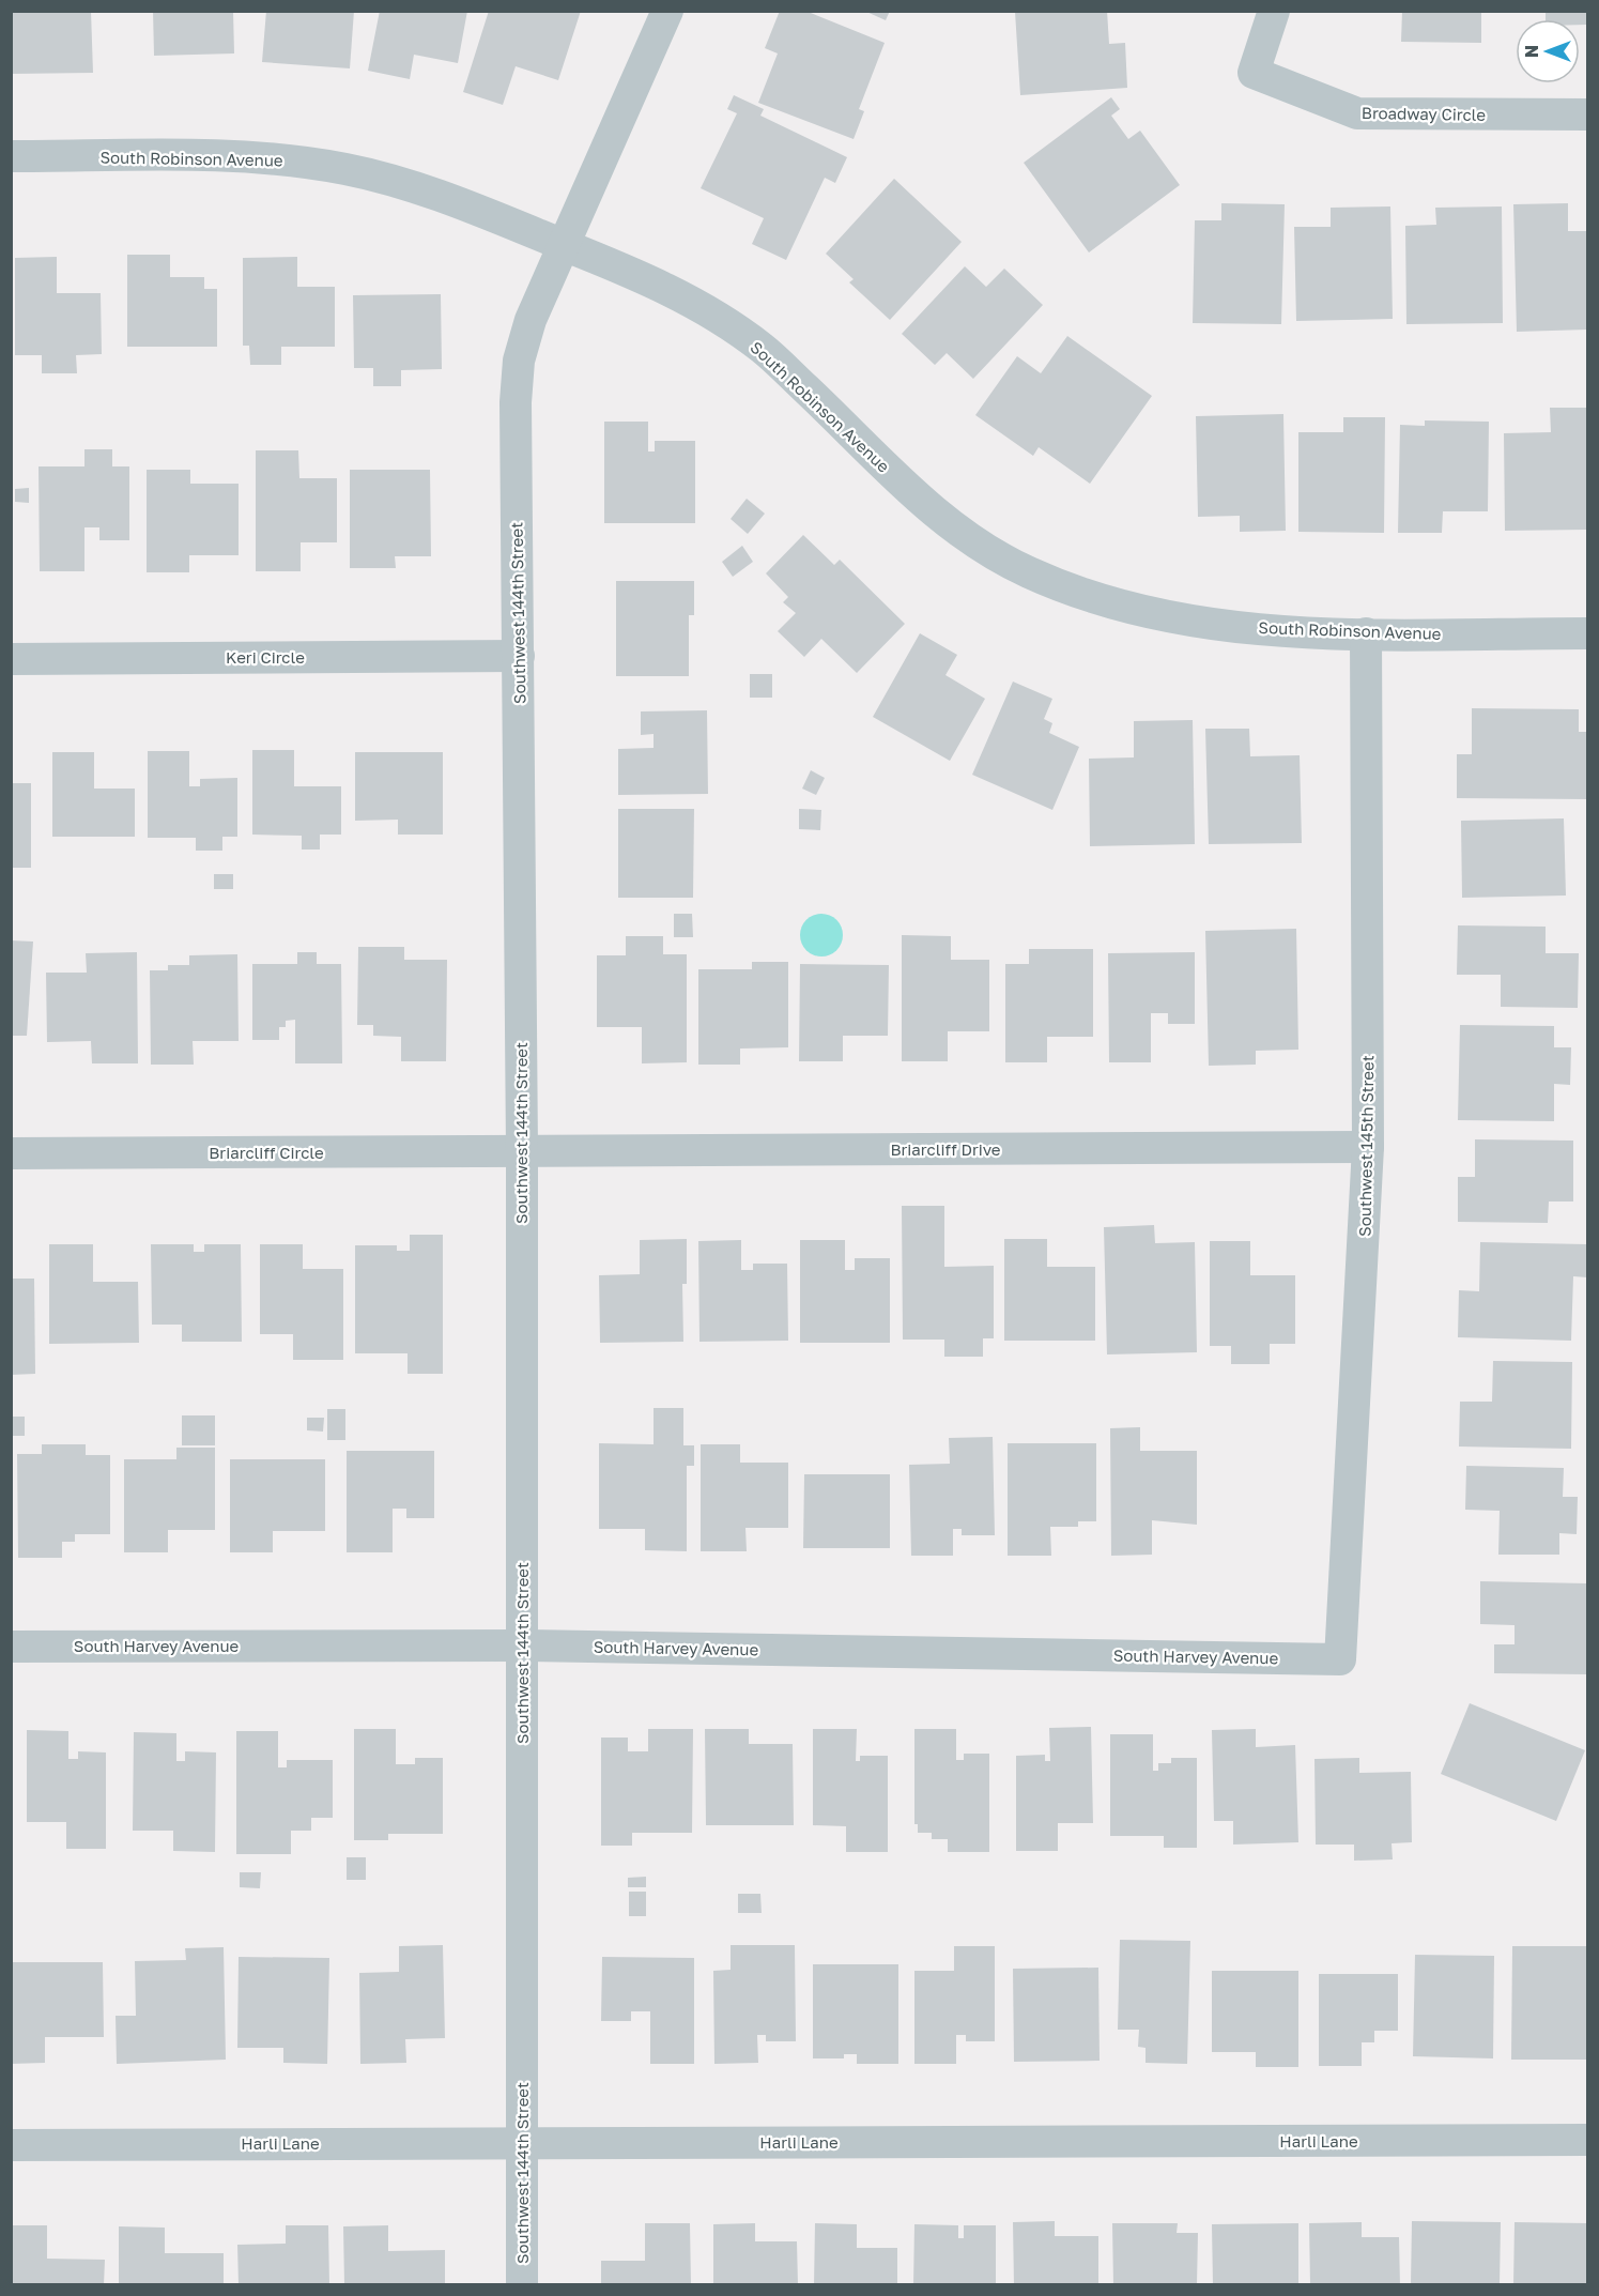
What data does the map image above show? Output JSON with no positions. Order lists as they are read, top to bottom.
{
  "streets": {
    "street": [
      "Broadway Circle",
      "South Robinson Avenue",
      "Southwest 144th Street",
      "Keri Circle",
      "Southwest 145th Street",
      "Briarcliff Drive",
      "Briarcliff Circle",
      "South Harvey Avenue",
      "Harli Lane"
    ]
  },
  "crossings": [
    ["South Robinson Avenue", "Southwest 144th Street"],
    ["South Robinson Avenue", "Southwest 145th Street"],
    ["Southwest 144th Street", "Keri Circle"],
    ["Southwest 144th Street", "Briarcliff Drive"],
    ["Southwest 144th Street", "Briarcliff Circle"],
    ["Southwest 144th Street", "South Harvey Avenue"],
    ["Southwest 144th Street", "Harli Lane"],
    ["Southwest 145th Street", "Briarcliff Drive"],
    ["Southwest 145th Street", "South Harvey Avenue"],
    ["Briarcliff Drive", "Briarcliff Circle"]
  ],
  "north": "left"
}
